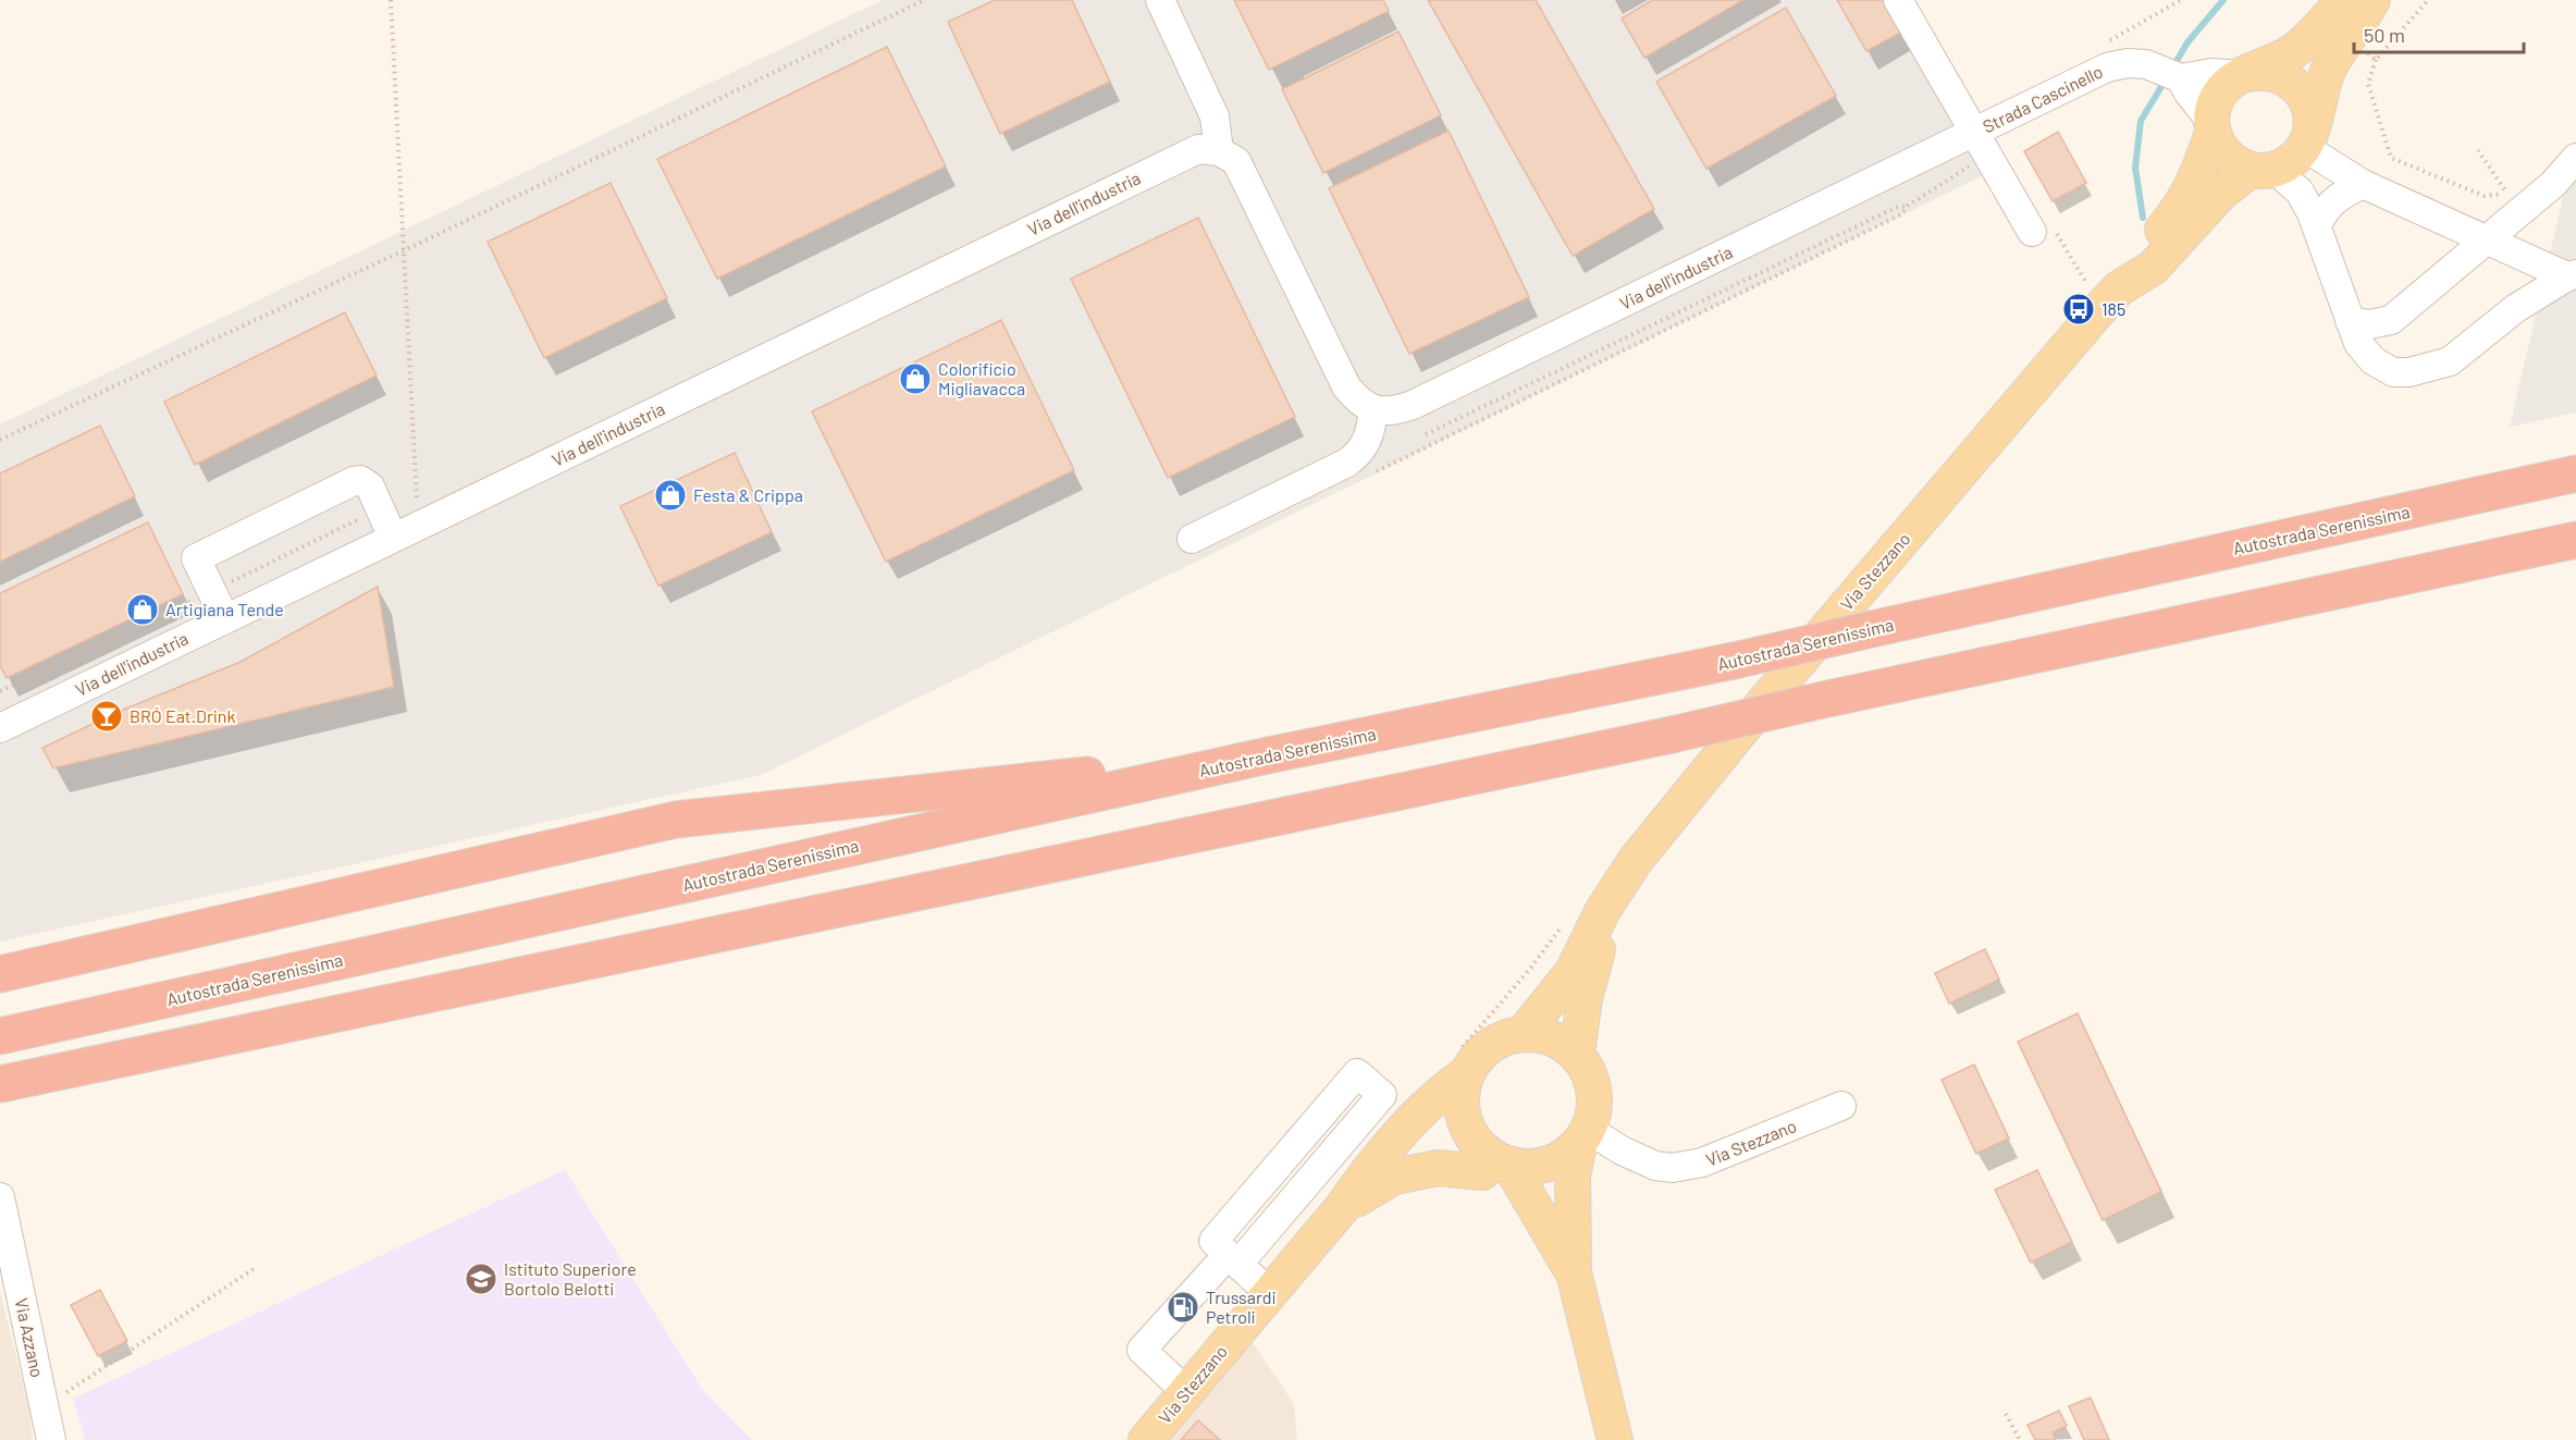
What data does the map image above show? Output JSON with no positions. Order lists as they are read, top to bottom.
{
  "streets": {
    "highway": ["Autostrada Serenissima"],
    "main road": ["Via Stezzano"],
    "street": ["Strada Cascinello", "Via dell'industria", "Via Azzano"]
  },
  "crossings": [
    ["Strada Cascinello", "Via dell'industria"]
  ],
  "places": {
    "bus stop": ["185"],
    "shop": ["Colorificio Migliavacca", "Festa & Crippa", "Artigiana Tende"],
    "bar": ["BRÓ Eat.Drink"],
    "school or university": ["Istituto Superiore Bortolo Belotti"],
    "fuel station": ["Trussardi Petroli"]
  },
  "scale_bar": "50 m"
}
